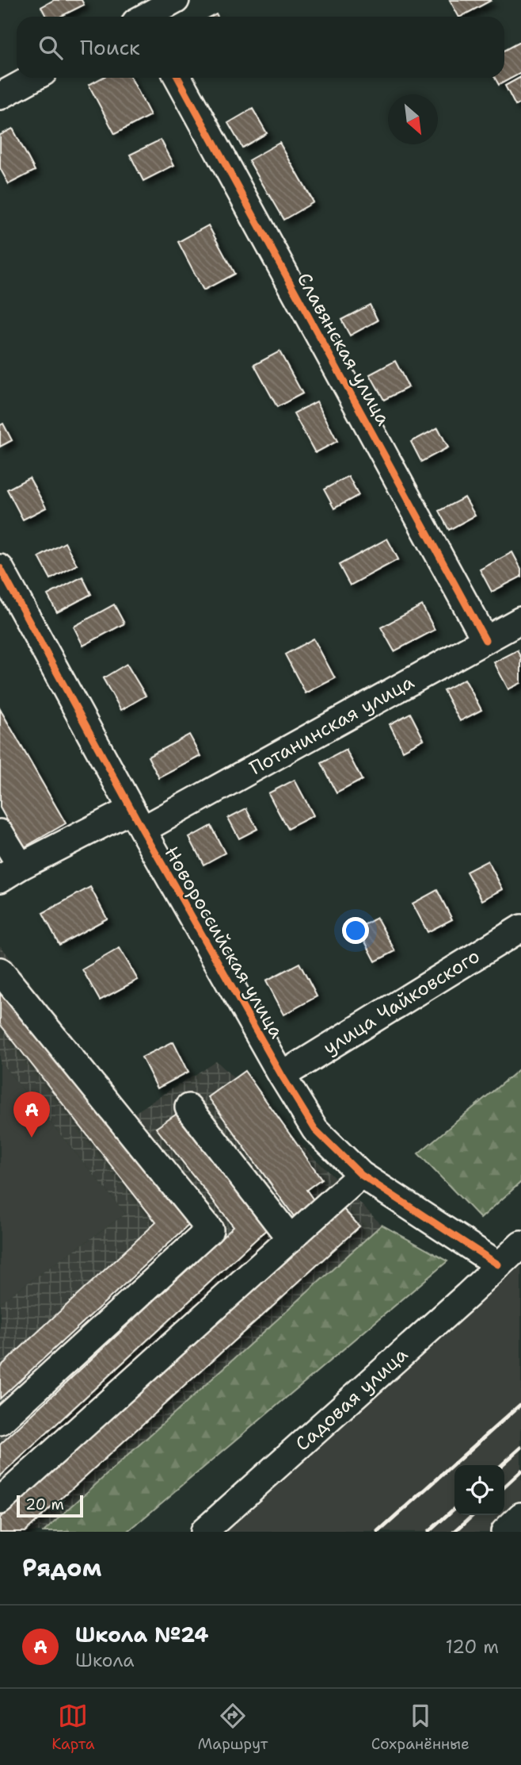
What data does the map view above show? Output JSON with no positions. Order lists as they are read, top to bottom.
{
  "streets": {
    "street": [
      "Славянская улица",
      "Потанинская улица",
      "Новороссийская улица",
      "улица Чайковского",
      "Садовая улица"
    ]
  },
  "crossings": [
    ["Славянская улица", "Потанинская улица"],
    ["Потанинская улица", "Новороссийская улица"],
    ["Новороссийская улица", "улица Чайковского"],
    ["Новороссийская улица", "Садовая улица"]
  ],
  "scale_bar": "20 m",
  "north": "bottom right",
  "page": {
    "search": "Поиск",
    "pins": "A",
    "scale": "20 m",
    "heading": "Рядом",
    "list": [
      {
        "mark": "A",
        "name": "Школа №24",
        "note": "Школа",
        "value": "120 m"
      }
    ],
    "nav": ["Карта", "Маршрут", "Сохранённые"]
  }
}
